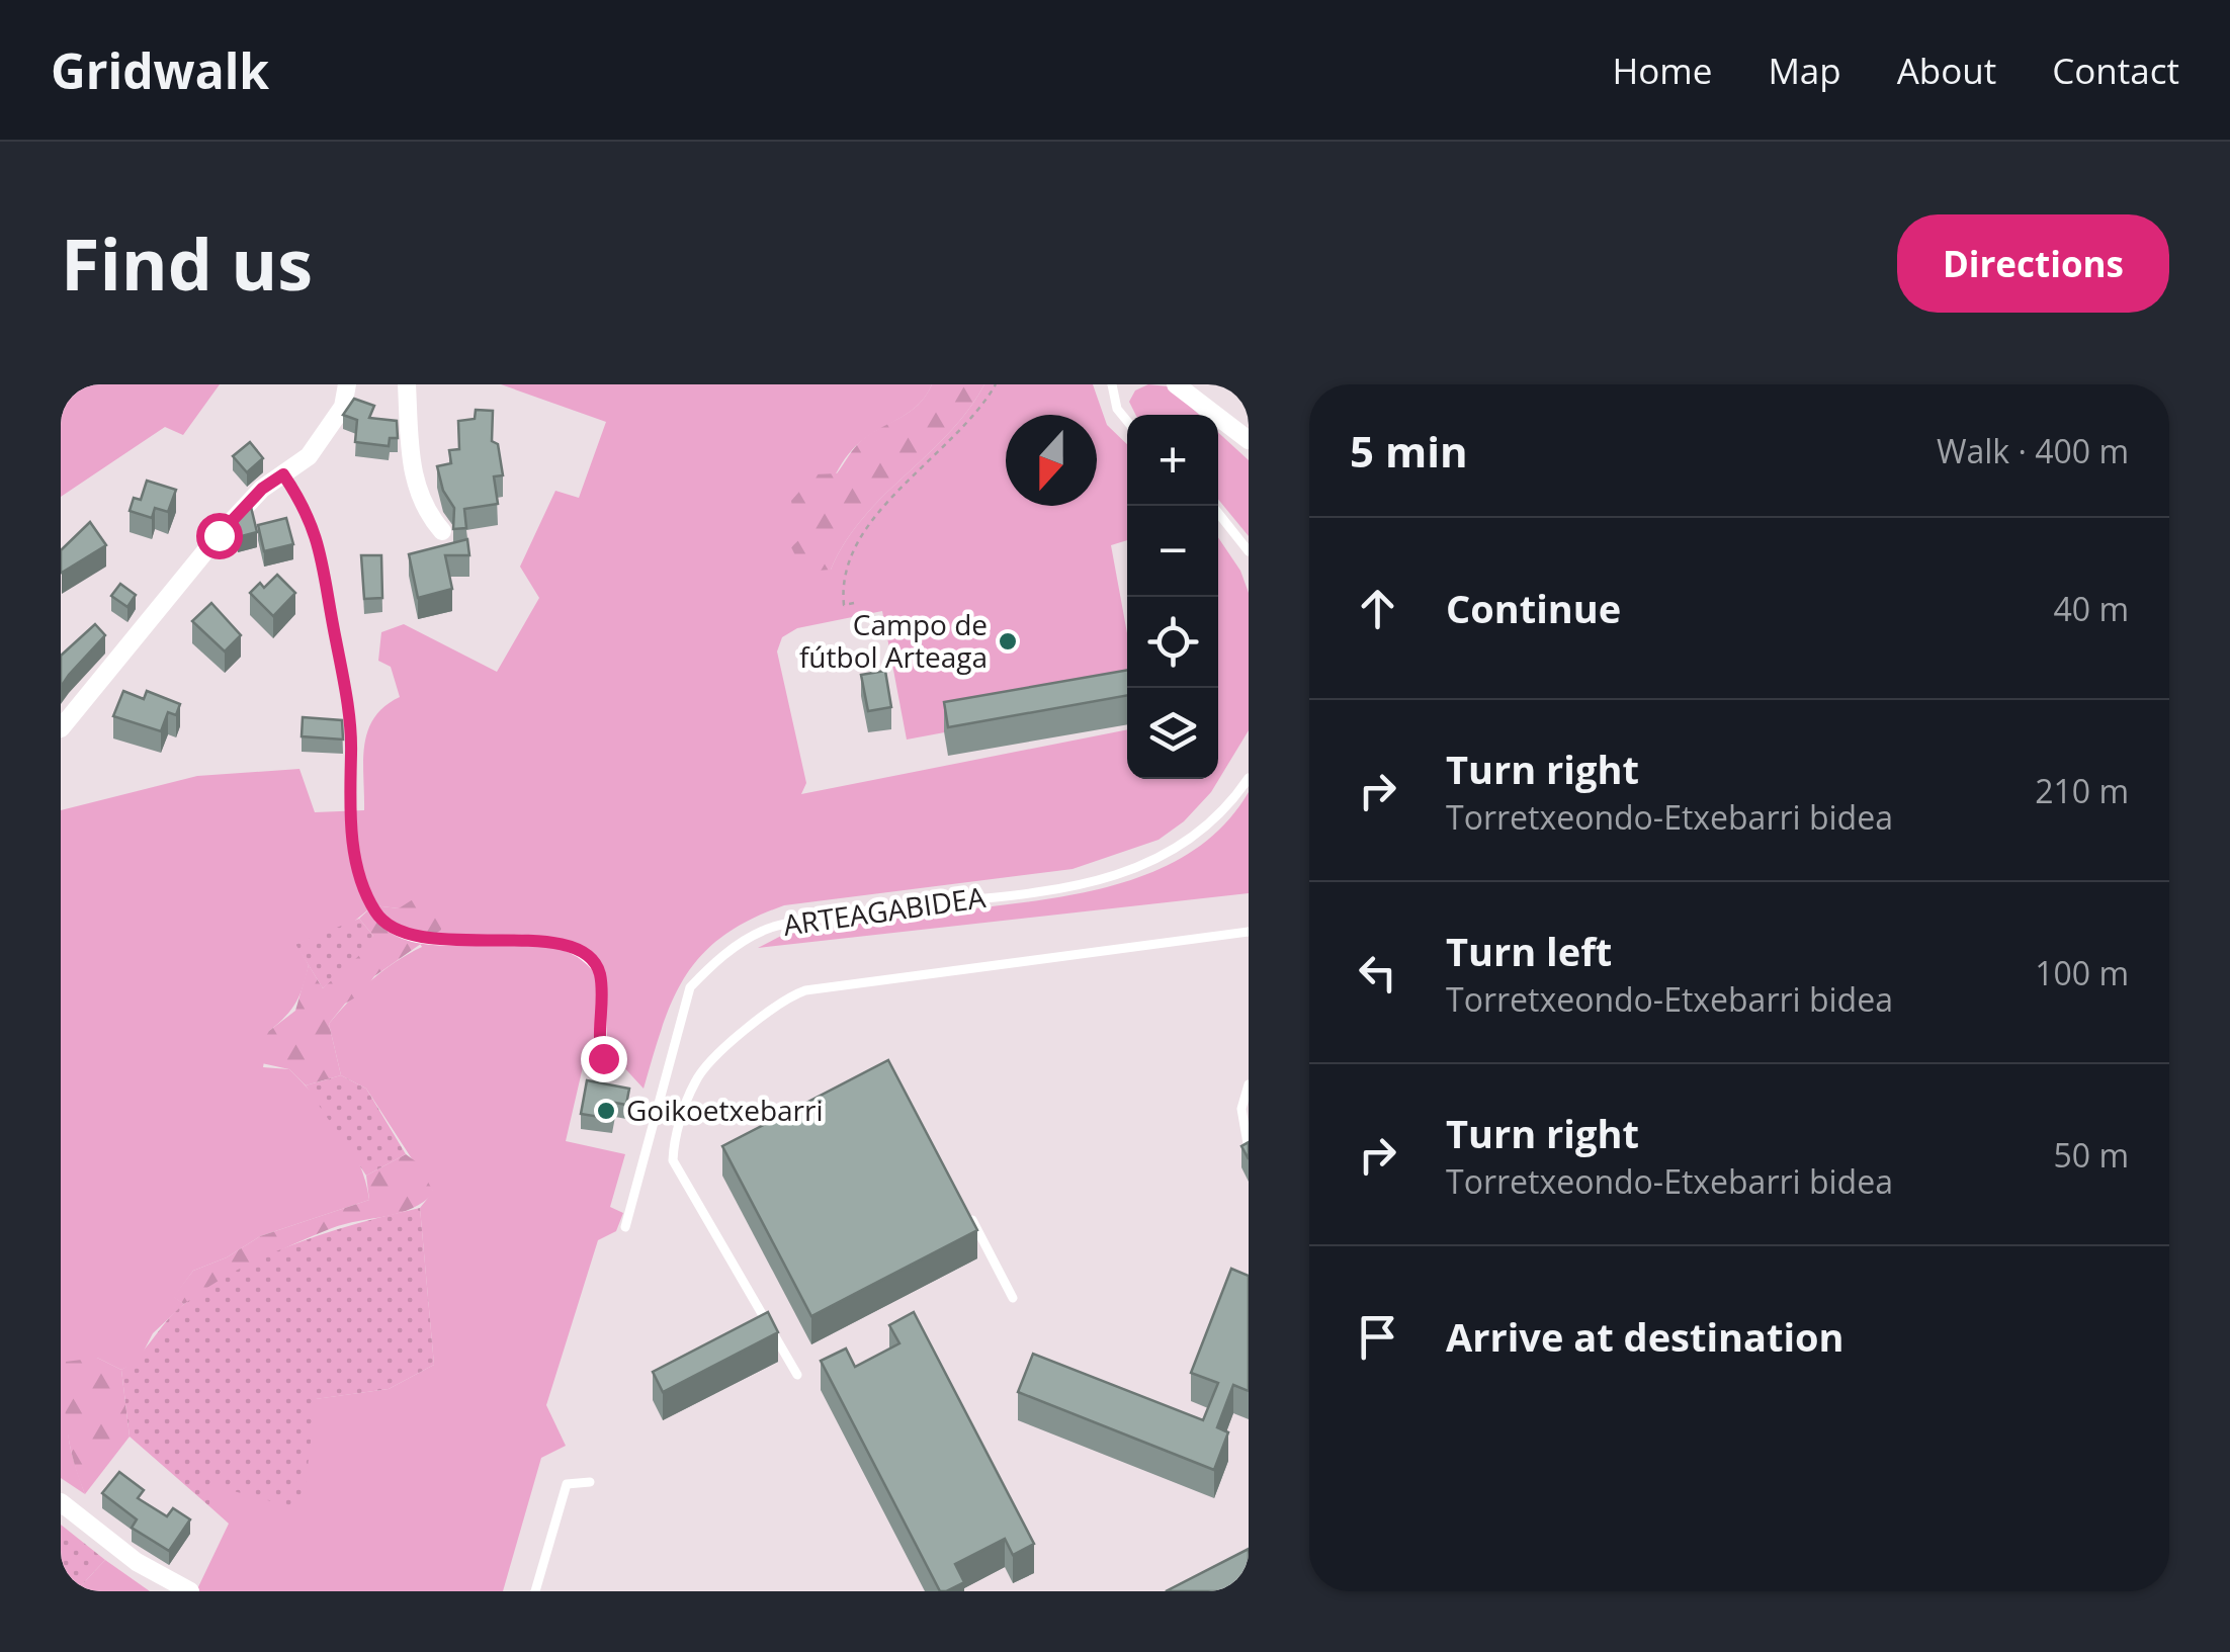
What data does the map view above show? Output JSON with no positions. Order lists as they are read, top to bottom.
{
  "streets": {
    "lane": ["ARTEAGABIDEA"]
  },
  "places": ["Campo de fútbol Arteaga", "Goikoetxebarri"],
  "north": "bottom",
  "page": {
    "header": "Gridwalk",
    "nav": [
      "Home",
      "Map",
      "About",
      "Contact"
    ],
    "title": "Find us",
    "buttons": "Directions",
    "heading": ["5 min", "Walk · 400 m"],
    "map_buttons": ["+", "−"],
    "list": [
      ["Continue", "40 m"],
      ["Turn right", "Torretxeondo-Etxebarri bidea", "210 m"],
      ["Turn left", "Torretxeondo-Etxebarri bidea", "100 m"],
      ["Turn right", "Torretxeondo-Etxebarri bidea", "50 m"],
      "Arrive at destination"
    ]
  }
}
